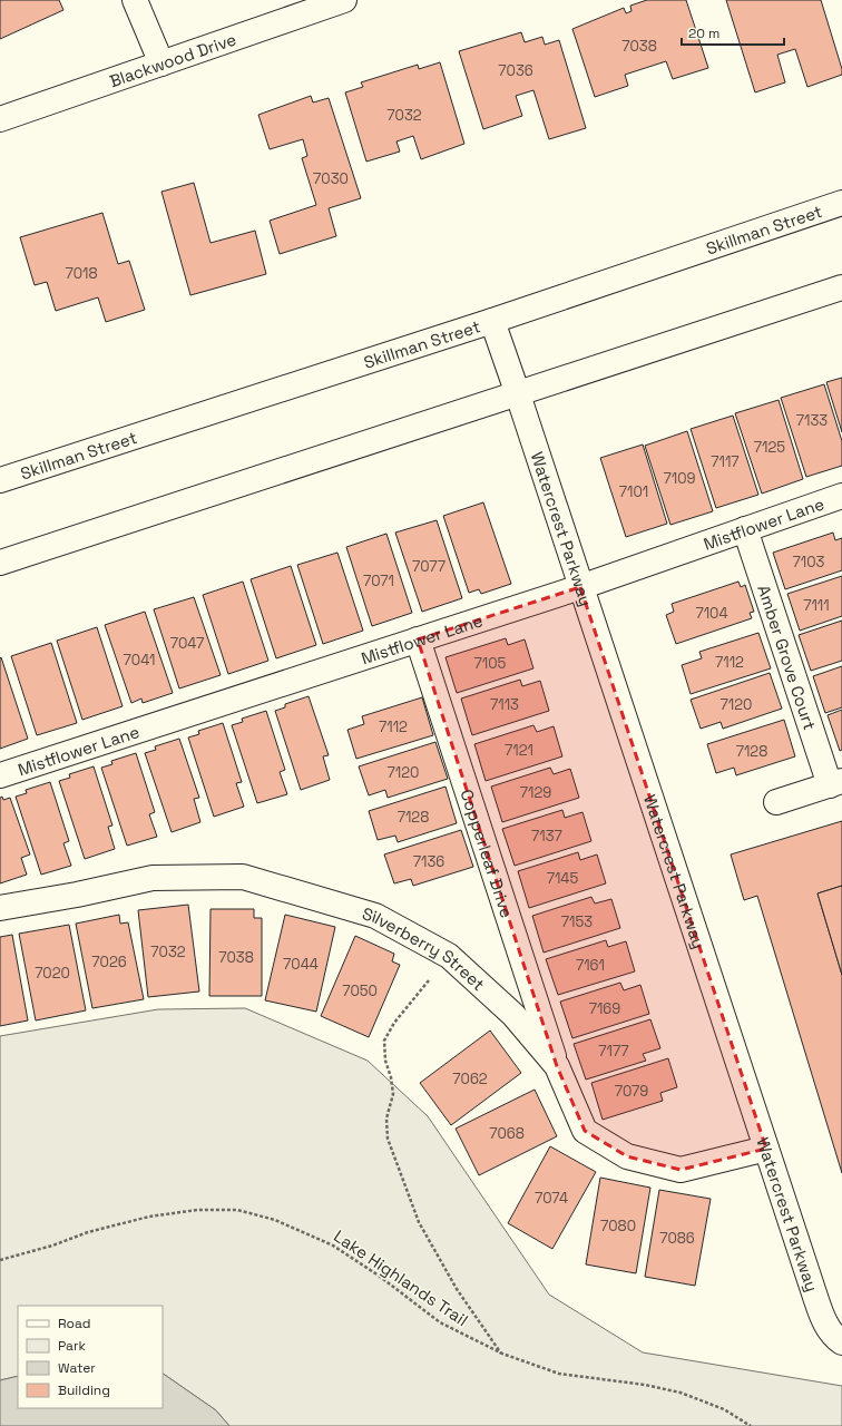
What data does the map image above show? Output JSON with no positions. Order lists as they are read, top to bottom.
{
  "streets": {
    "street": [
      "Blackwood Drive",
      "Skillman Street",
      "Mistflower Lane",
      "Watercrest Parkway",
      "Amber Grove Court",
      "Copperleaf Drive",
      "Silverberry Street"
    ],
    "path": ["Lake Highlands Trail"]
  },
  "crossings": [
    ["Skillman Street", "Watercrest Parkway"],
    ["Mistflower Lane", "Watercrest Parkway"],
    ["Mistflower Lane", "Amber Grove Court"],
    ["Mistflower Lane", "Copperleaf Drive"],
    ["Watercrest Parkway", "Silverberry Street"],
    ["Copperleaf Drive", "Silverberry Street"],
    ["Silverberry Street", "Lake Highlands Trail"]
  ],
  "house_numbers": [
    "7038",
    "7036",
    "7032",
    "7030",
    "7018",
    "7133",
    "7125",
    "7117",
    "7109",
    "7101",
    "7103",
    "7077",
    "7071",
    "7111",
    "7104",
    "7047",
    "7041",
    "7112",
    "7105",
    "7113",
    "7120",
    "7112",
    "7121",
    "7128",
    "7120",
    "7129",
    "7128",
    "7137",
    "7136",
    "7145",
    "7153",
    "7032",
    "7038",
    "7026",
    "7044",
    "7161",
    "7020",
    "7050",
    "7169",
    "7177",
    "7062",
    "7079",
    "7068",
    "7074",
    "7080",
    "7086"
  ],
  "legend": [
    "Road",
    "Park",
    "Water",
    "Building"
  ],
  "scale_bar": "20 m"
}
